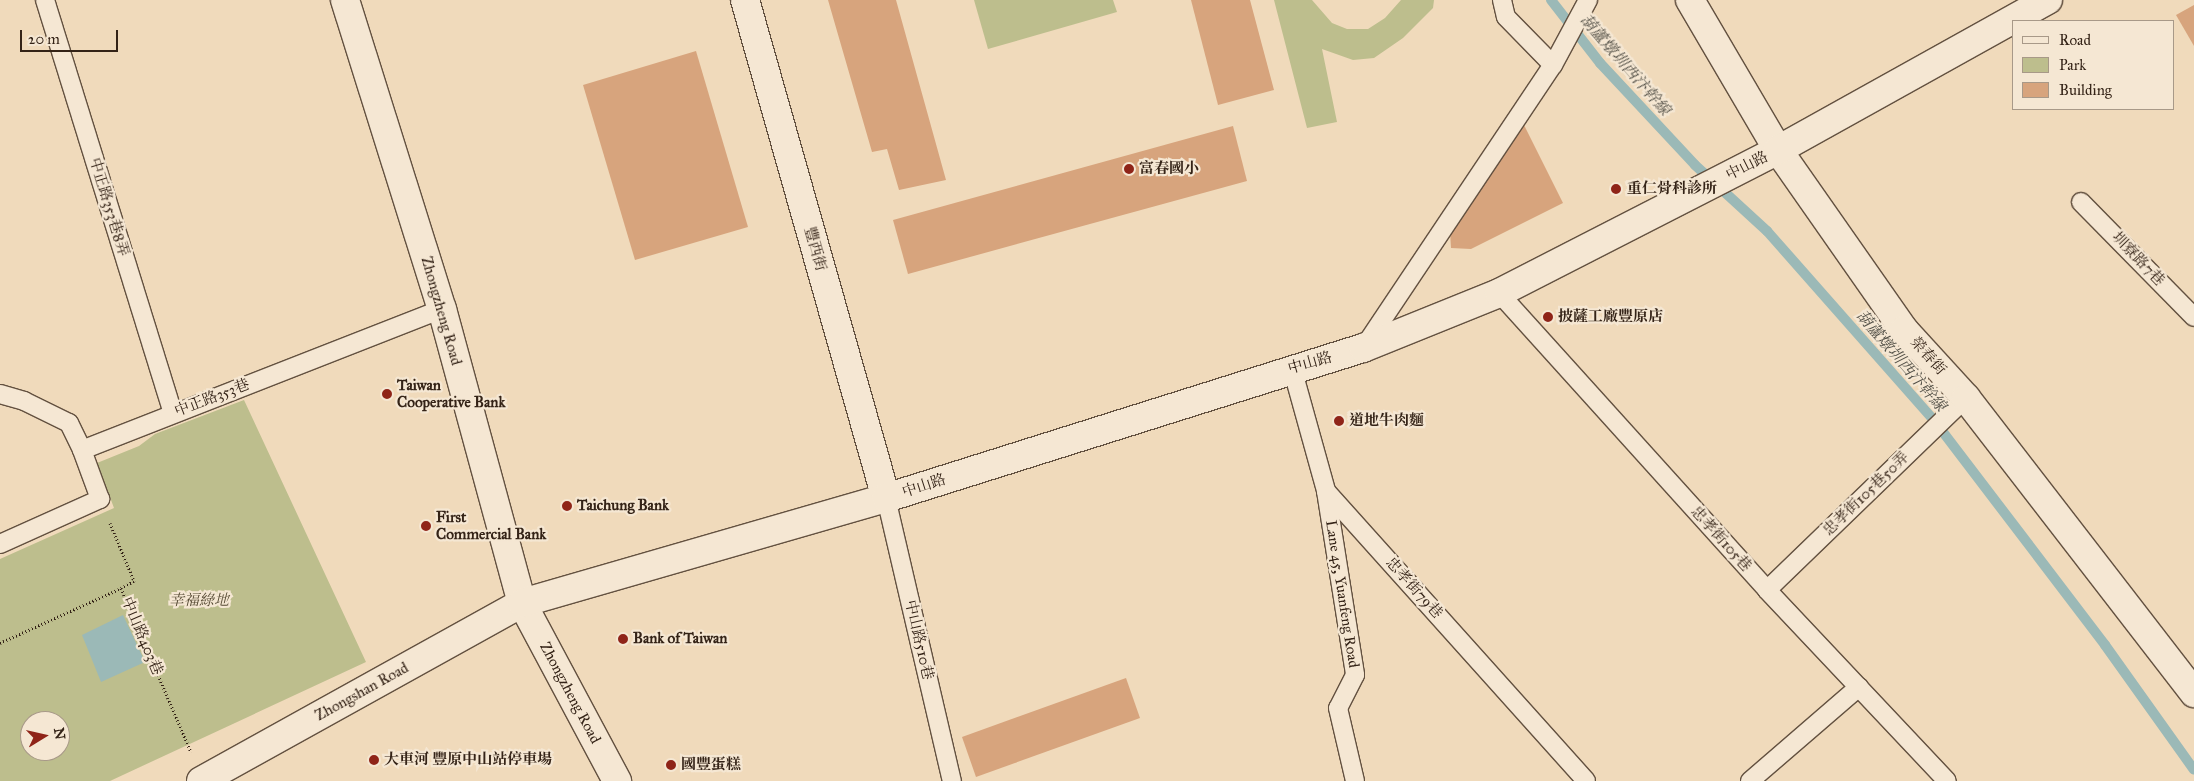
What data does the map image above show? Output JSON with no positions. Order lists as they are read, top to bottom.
{
  "streets": {
    "street": [
      "中山路",
      "豐西街",
      "Zhongzheng Road",
      "榮春街",
      "Zhongshan Road"
    ],
    "lane": [
      "中正路353巷8弄",
      "圳寮路7巷",
      "中正路353巷",
      "忠孝街105巷50弄",
      "忠孝街105巷",
      "忠孝街79巷",
      "Lane 45, Yuanfeng Road",
      "中山路510巷"
    ],
    "path": ["中山路403巷"]
  },
  "crossings": [
    ["中山路", "豐西街"],
    ["中山路", "Zhongzheng Road"],
    ["中山路", "榮春街"],
    ["中山路", "忠孝街105巷"],
    ["中山路", "忠孝街79巷"],
    ["中山路", "中山路510巷"],
    ["中山路", "Zhongshan Road"],
    ["中正路353巷8弄", "中正路353巷"],
    ["豐西街", "中山路510巷"],
    ["Zhongzheng Road", "中正路353巷"],
    ["Zhongzheng Road", "Zhongshan Road"],
    ["榮春街", "忠孝街105巷50弄"],
    ["忠孝街105巷50弄", "忠孝街105巷"],
    ["忠孝街79巷", "Lane 45, Yuanfeng Road"],
    ["中山路403巷", "Zhongshan Road"]
  ],
  "water": ["葫蘆燉圳西汴幹線"],
  "parks": ["幸福綠地"],
  "places": [
    "富春國小",
    "重仁骨科診所",
    "披薩工廠豐原店",
    "Taiwan Cooperative Bank",
    "道地牛肉麵",
    "Taichung Bank",
    "First Commercial Bank",
    "Bank of Taiwan",
    "大車河 豐原中山站停車場",
    "國豐蛋糕"
  ],
  "legend": ["Road", "Park", "Building"],
  "scale_bar": "20 m",
  "north": "right"
}
